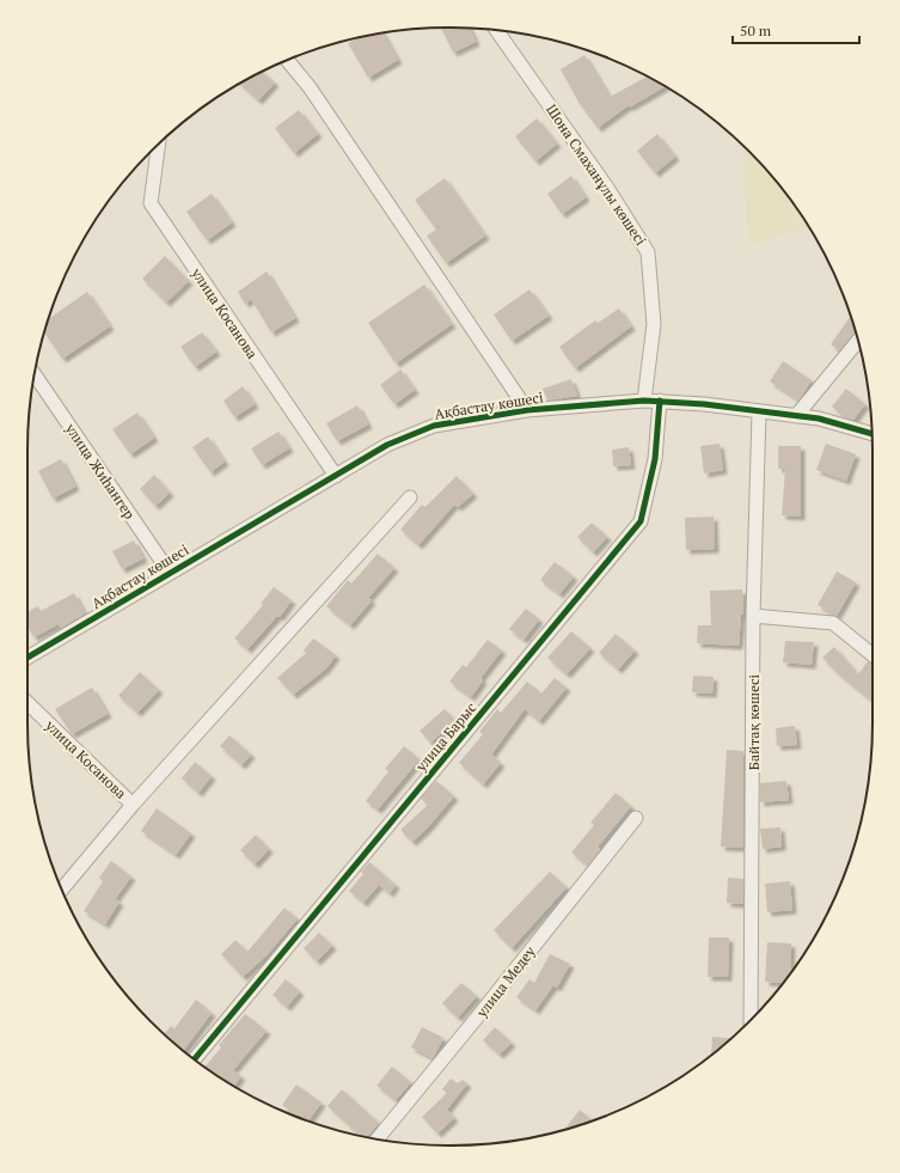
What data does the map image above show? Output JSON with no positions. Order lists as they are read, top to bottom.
{
  "streets": {
    "street": [
      "Шона Смаханұлы көшесі",
      "улица Косанова",
      "Ақбастау көшесі",
      "улица Жиhангер",
      "Байтақ көшесі",
      "улица Барыс",
      "улица Медеу"
    ]
  },
  "crossings": [
    ["Шона Смаханұлы көшесі", "Ақбастау көшесі"],
    ["улица Косанова", "Ақбастау көшесі"],
    ["Ақбастау көшесі", "улица Жиhангер"],
    ["Ақбастау көшесі", "Байтақ көшесі"],
    ["Ақбастау көшесі", "улица Барыс"]
  ],
  "scale_bar": "50 m"
}
